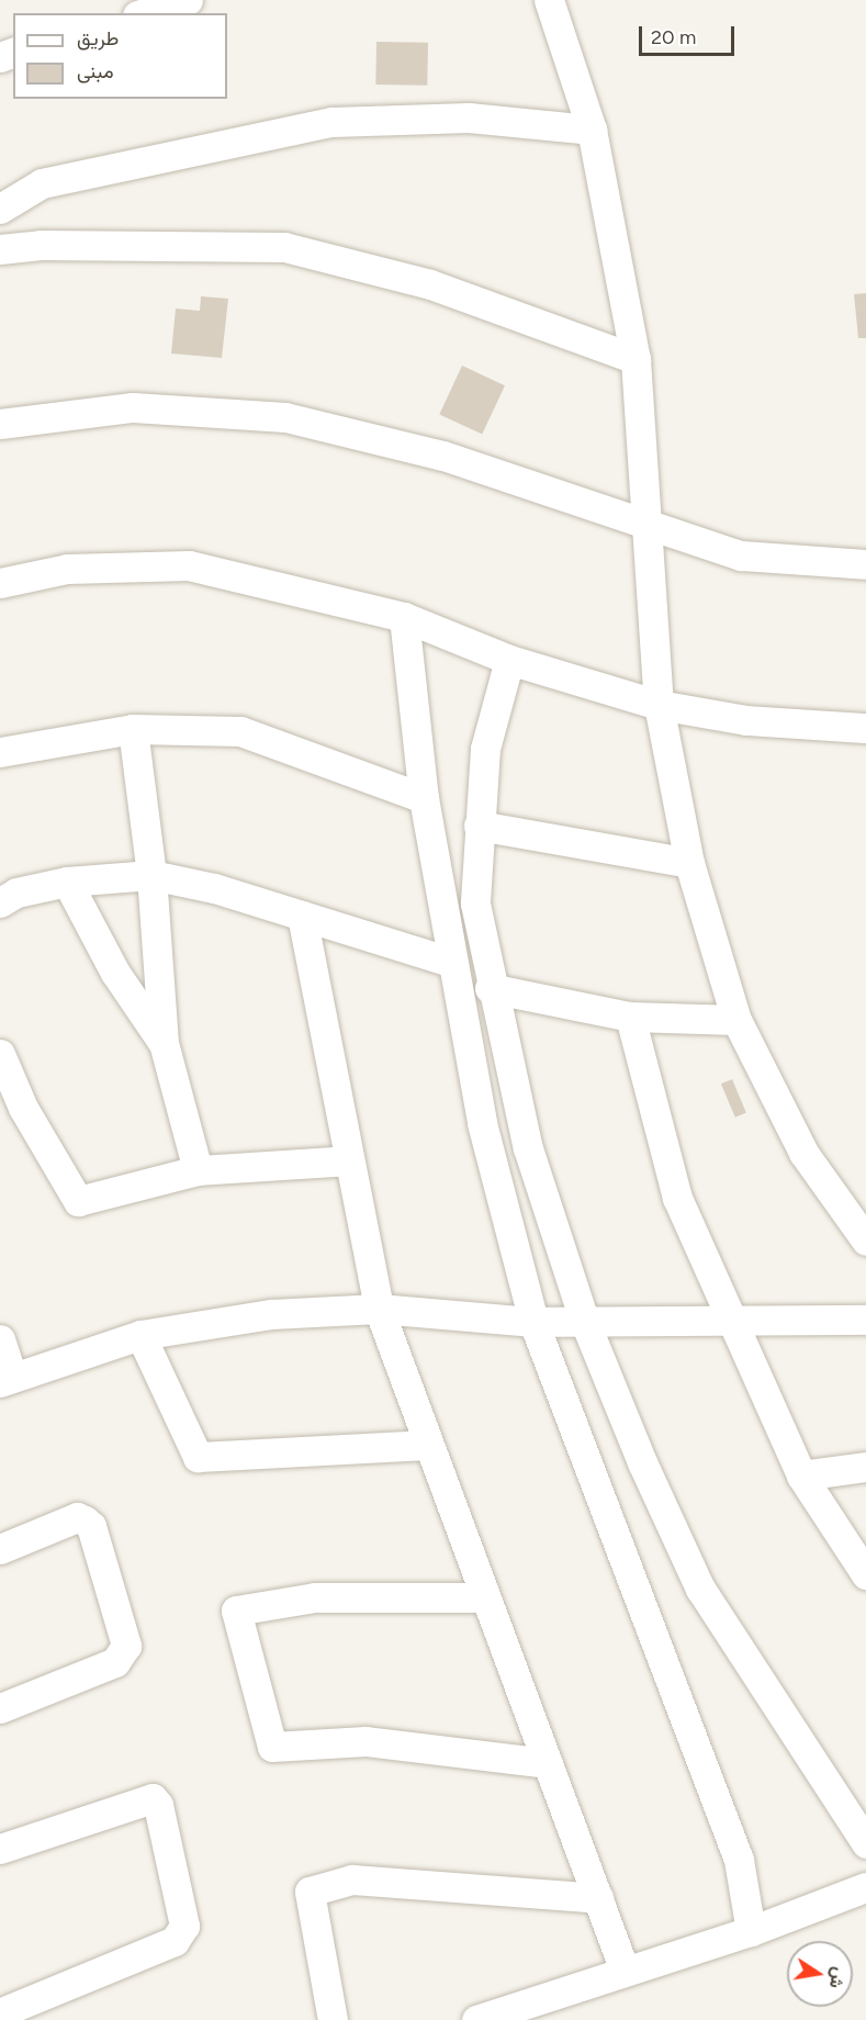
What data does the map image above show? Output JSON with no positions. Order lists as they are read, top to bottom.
{
  "legend": ["طريق", "مبنى"],
  "scale_bar": "20 m",
  "north": "right"
}
